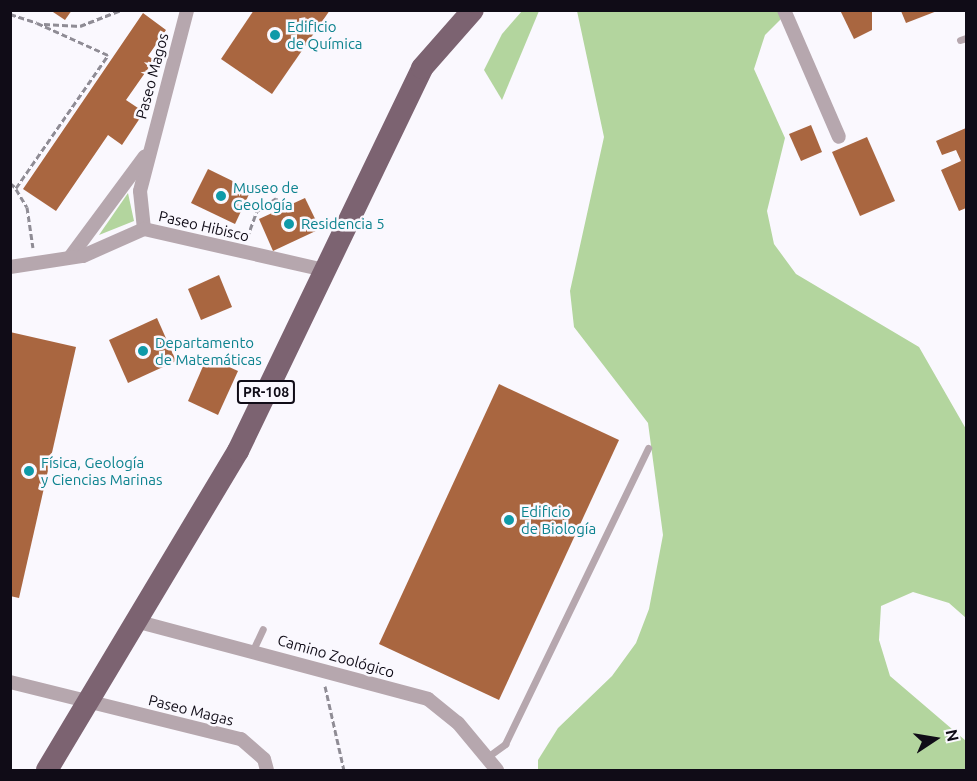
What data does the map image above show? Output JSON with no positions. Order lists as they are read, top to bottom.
{
  "streets": {
    "main road": ["PR-108"],
    "street": [
      "Paseo Magos",
      "Paseo Hibisco",
      "Camino Zoológico",
      "Paseo Magas"
    ]
  },
  "crossings": [
    ["Paseo Magos", "Paseo Hibisco"],
    ["Paseo Hibisco", "PR-108"],
    ["PR-108", "Camino Zoológico"],
    ["PR-108", "Paseo Magas"]
  ],
  "places": [
    "Edificio de Química",
    "Museo de Geología",
    "Residencia 5",
    "Departamento de Matemáticas",
    "Física, Geología y Ciencias Marinas",
    "Edificio de Biología"
  ],
  "north": "right"
}
